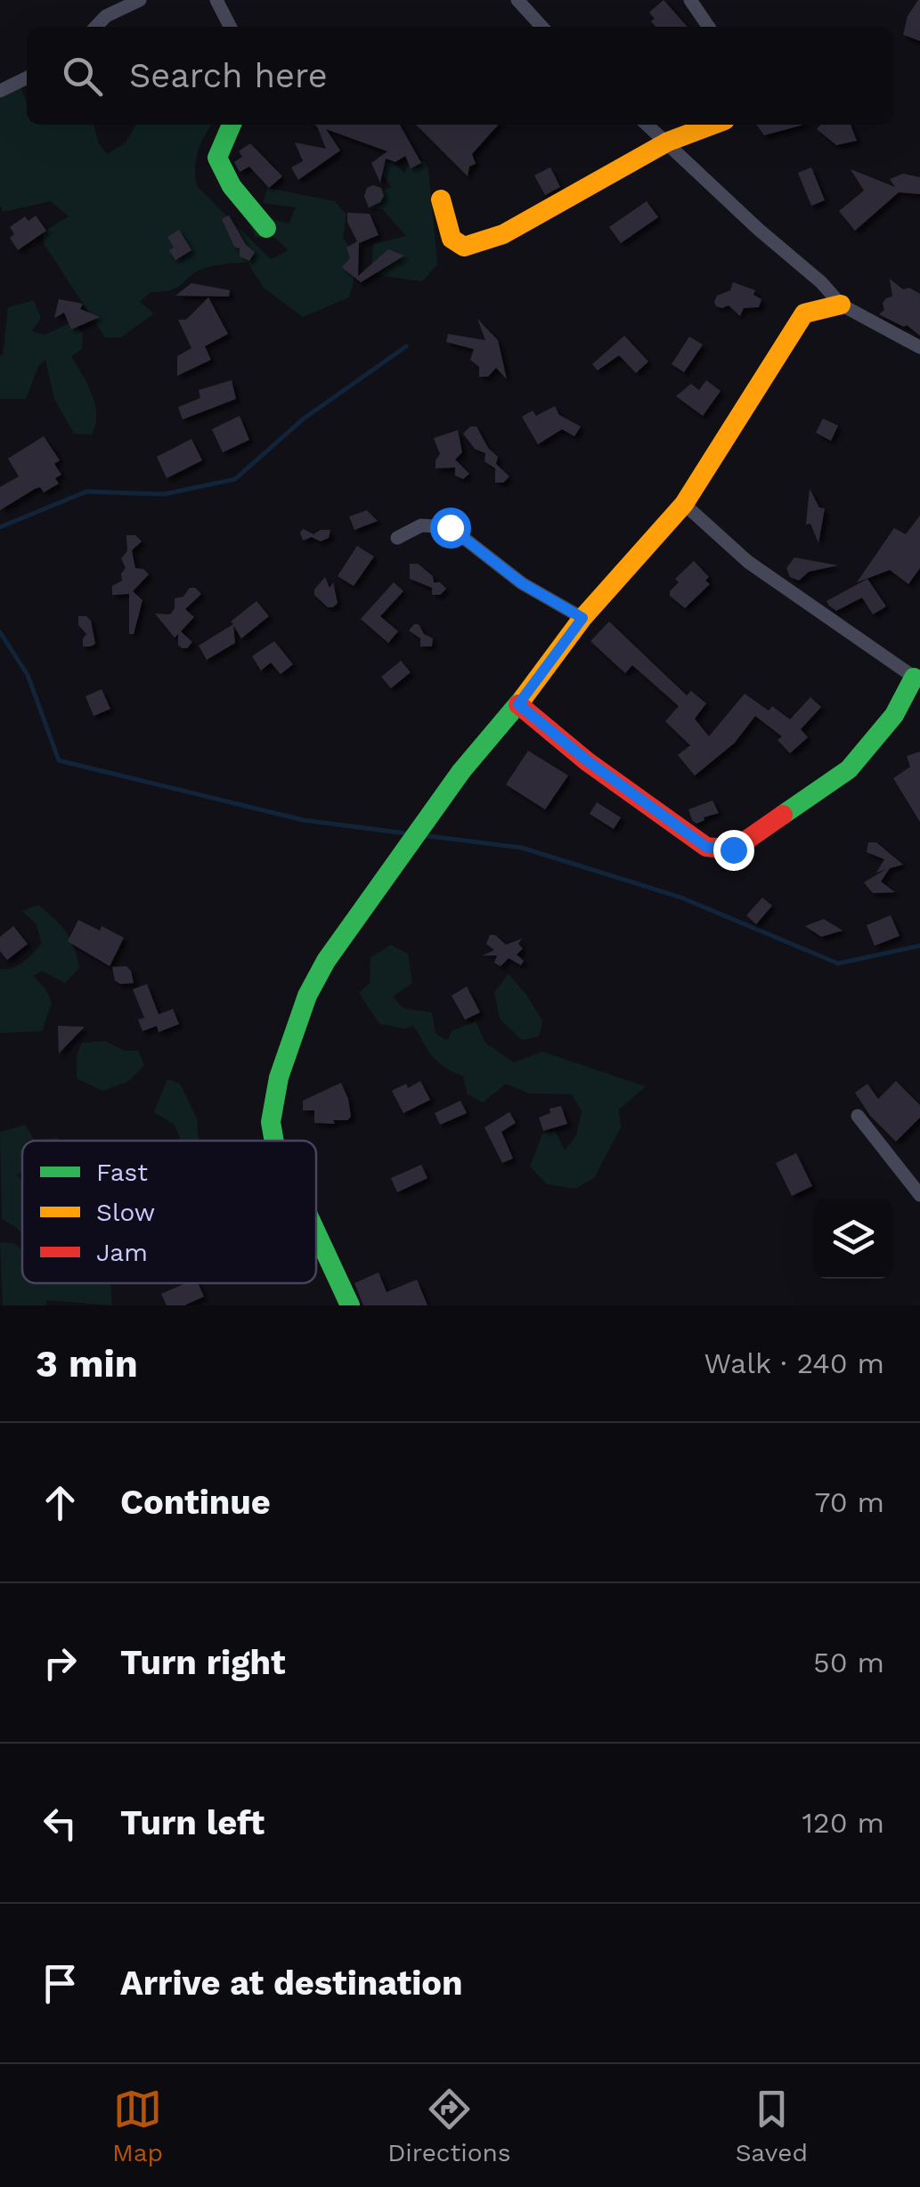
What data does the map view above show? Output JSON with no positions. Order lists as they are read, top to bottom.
{
  "legend": ["Fast", "Slow", "Jam"],
  "page": {
    "search": "Search here",
    "heading": ["3 min", "Walk · 240 m"],
    "list": [
      ["Continue", "70 m"],
      ["Turn right", "50 m"],
      ["Turn left", "120 m"],
      "Arrive at destination"
    ],
    "nav": ["Map", "Directions", "Saved"]
  }
}
